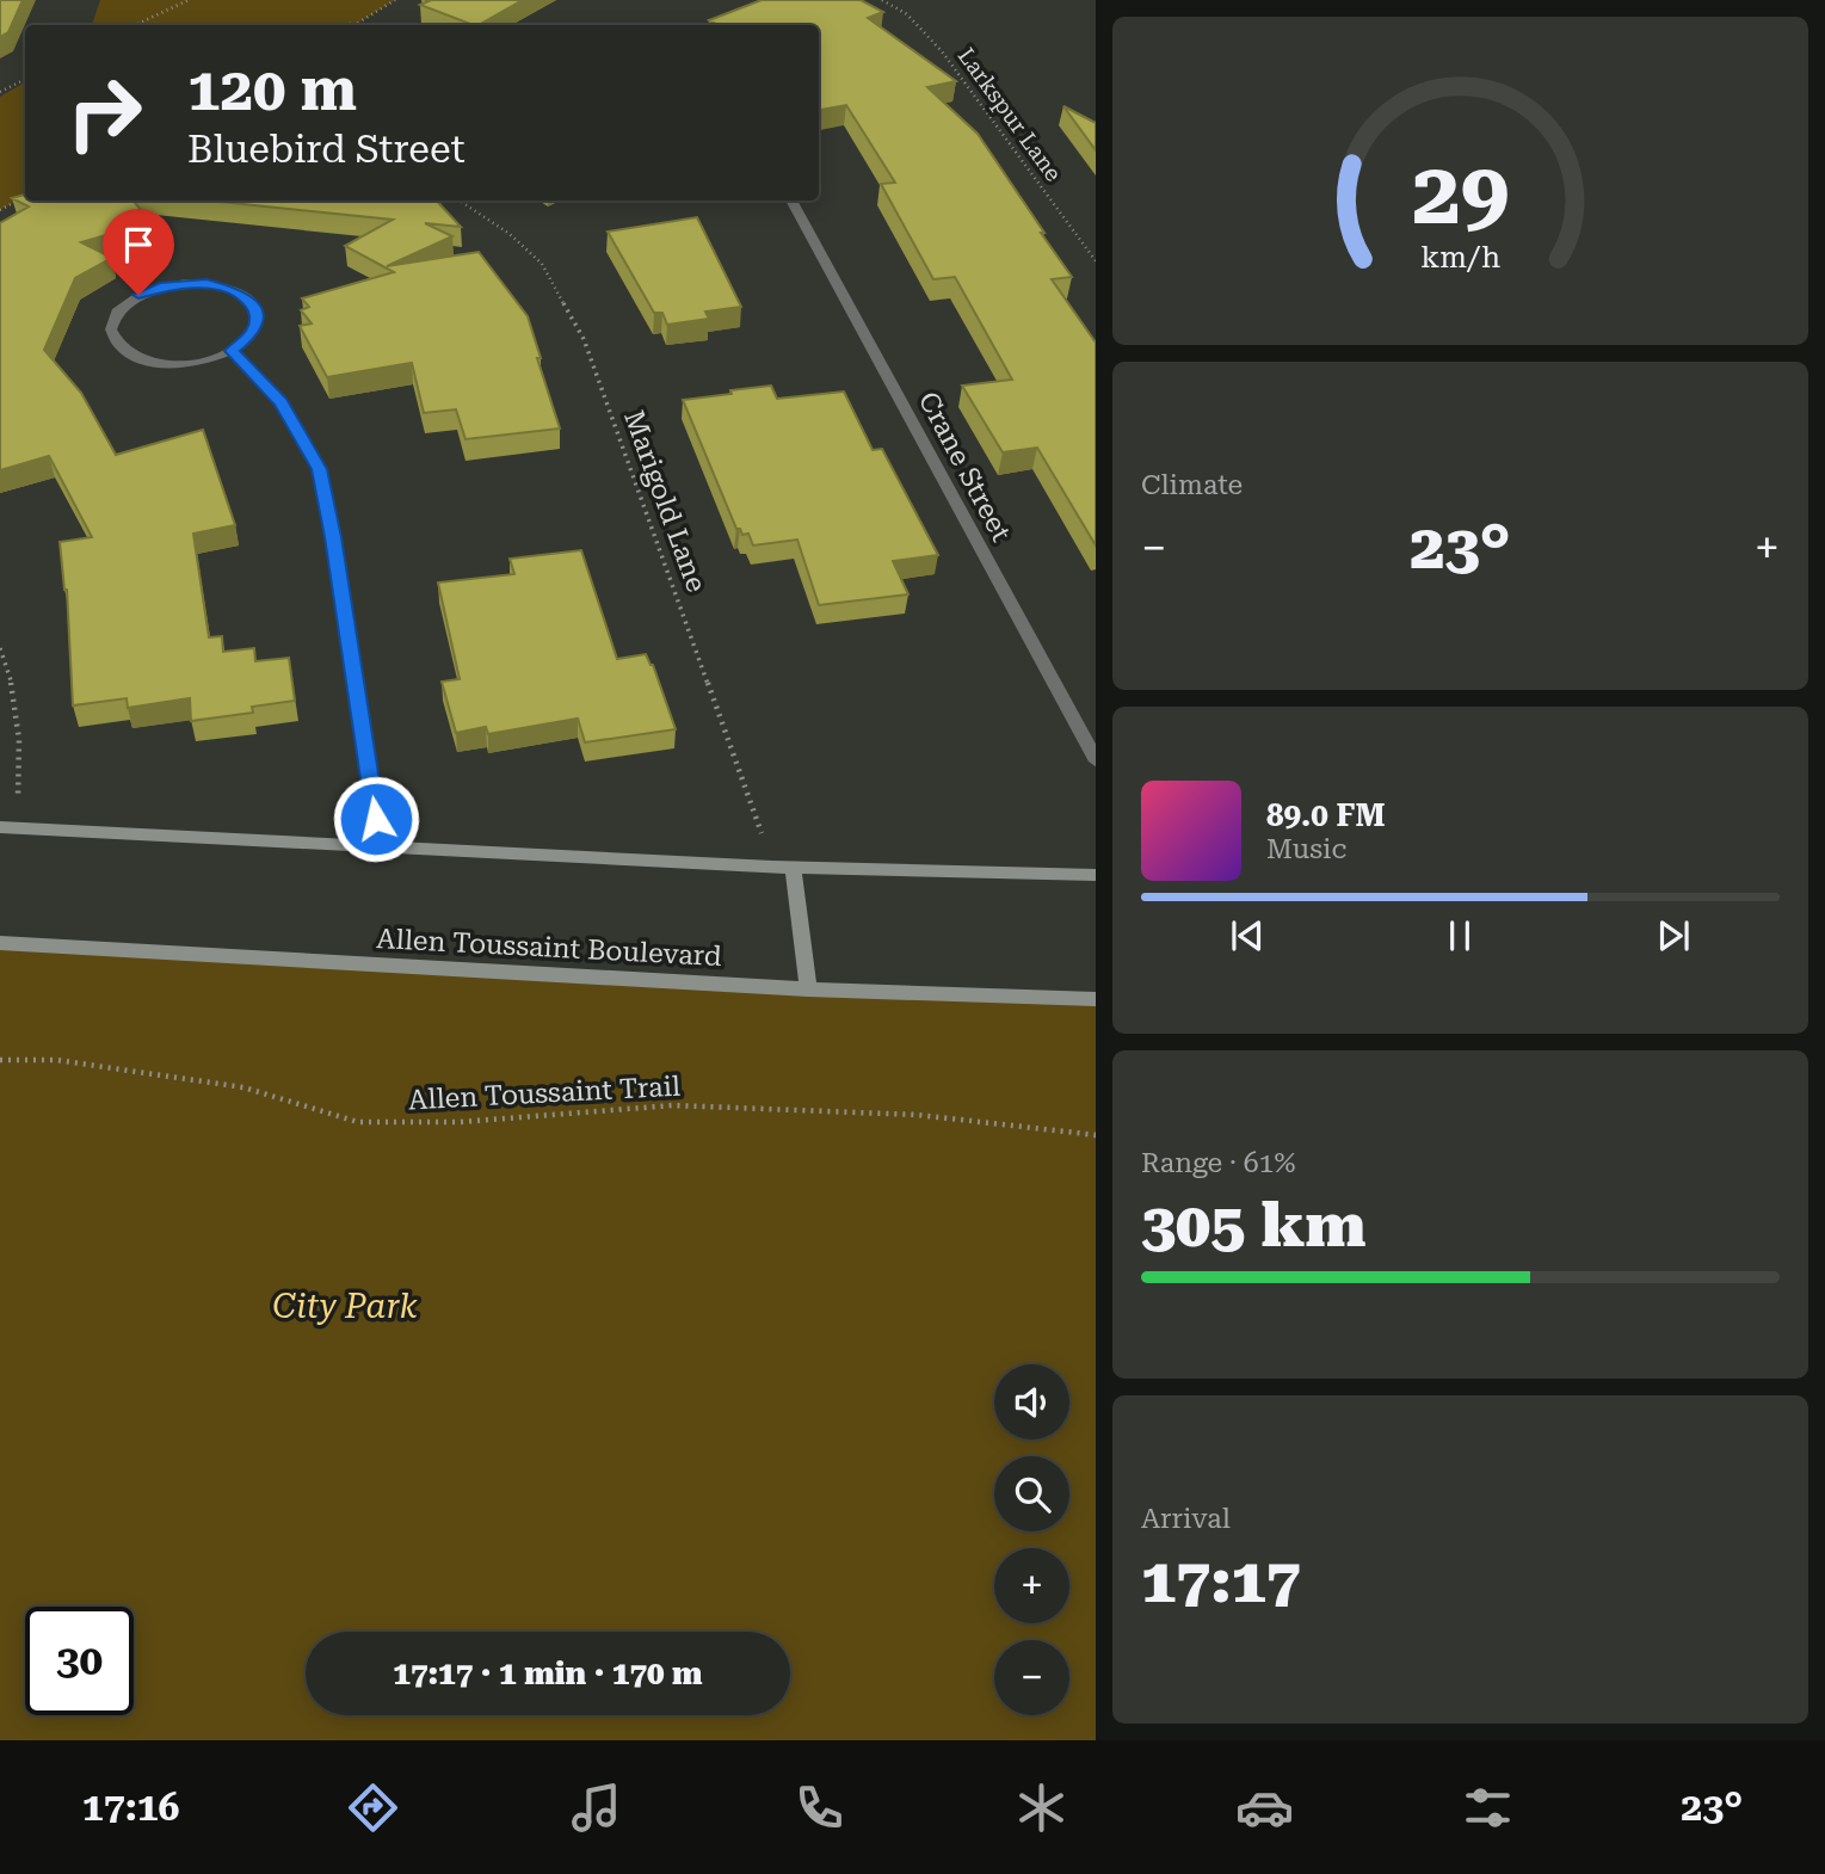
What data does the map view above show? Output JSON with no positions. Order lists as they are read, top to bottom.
{
  "streets": {
    "main road": ["Allen Toussaint Boulevard"],
    "street": ["Crane Street"],
    "path": ["Larkspur Lane", "Marigold Lane", "Allen Toussaint Trail"]
  },
  "parks": ["City Park"],
  "page": {
    "turn": ["120 m", "Bluebird Street"],
    "tile": [
      "Climate",
      ["Range · 61%", "305 km"],
      ["Arrival", "17:17"]
    ],
    "heat": ["−", "23°", "+"],
    "song": ["89.0 FM", "Music"],
    "map_buttons": ["+", "−"],
    "limit": "30",
    "trip": "17:17 · 1 min · 170 m",
    "tabs": ["17:16", "23°"],
    "gauge": ["29", "km/h"]
  }
}
